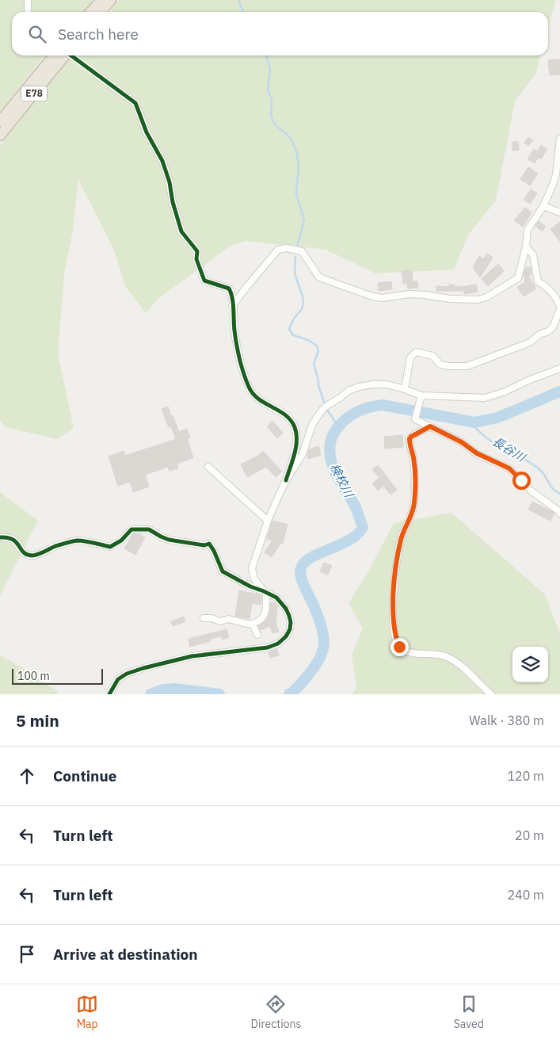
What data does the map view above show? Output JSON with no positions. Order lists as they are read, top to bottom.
{
  "streets": {
    "highway": ["E78"]
  },
  "water": ["長谷川", "検校川"],
  "scale_bar": "100 m",
  "page": {
    "search": "Search here",
    "scale": "100 m",
    "heading": ["5 min", "Walk · 380 m"],
    "list": [
      ["Continue", "120 m"],
      ["Turn left", "20 m"],
      ["Turn left", "240 m"],
      "Arrive at destination"
    ],
    "nav": ["Map", "Directions", "Saved"]
  }
}
